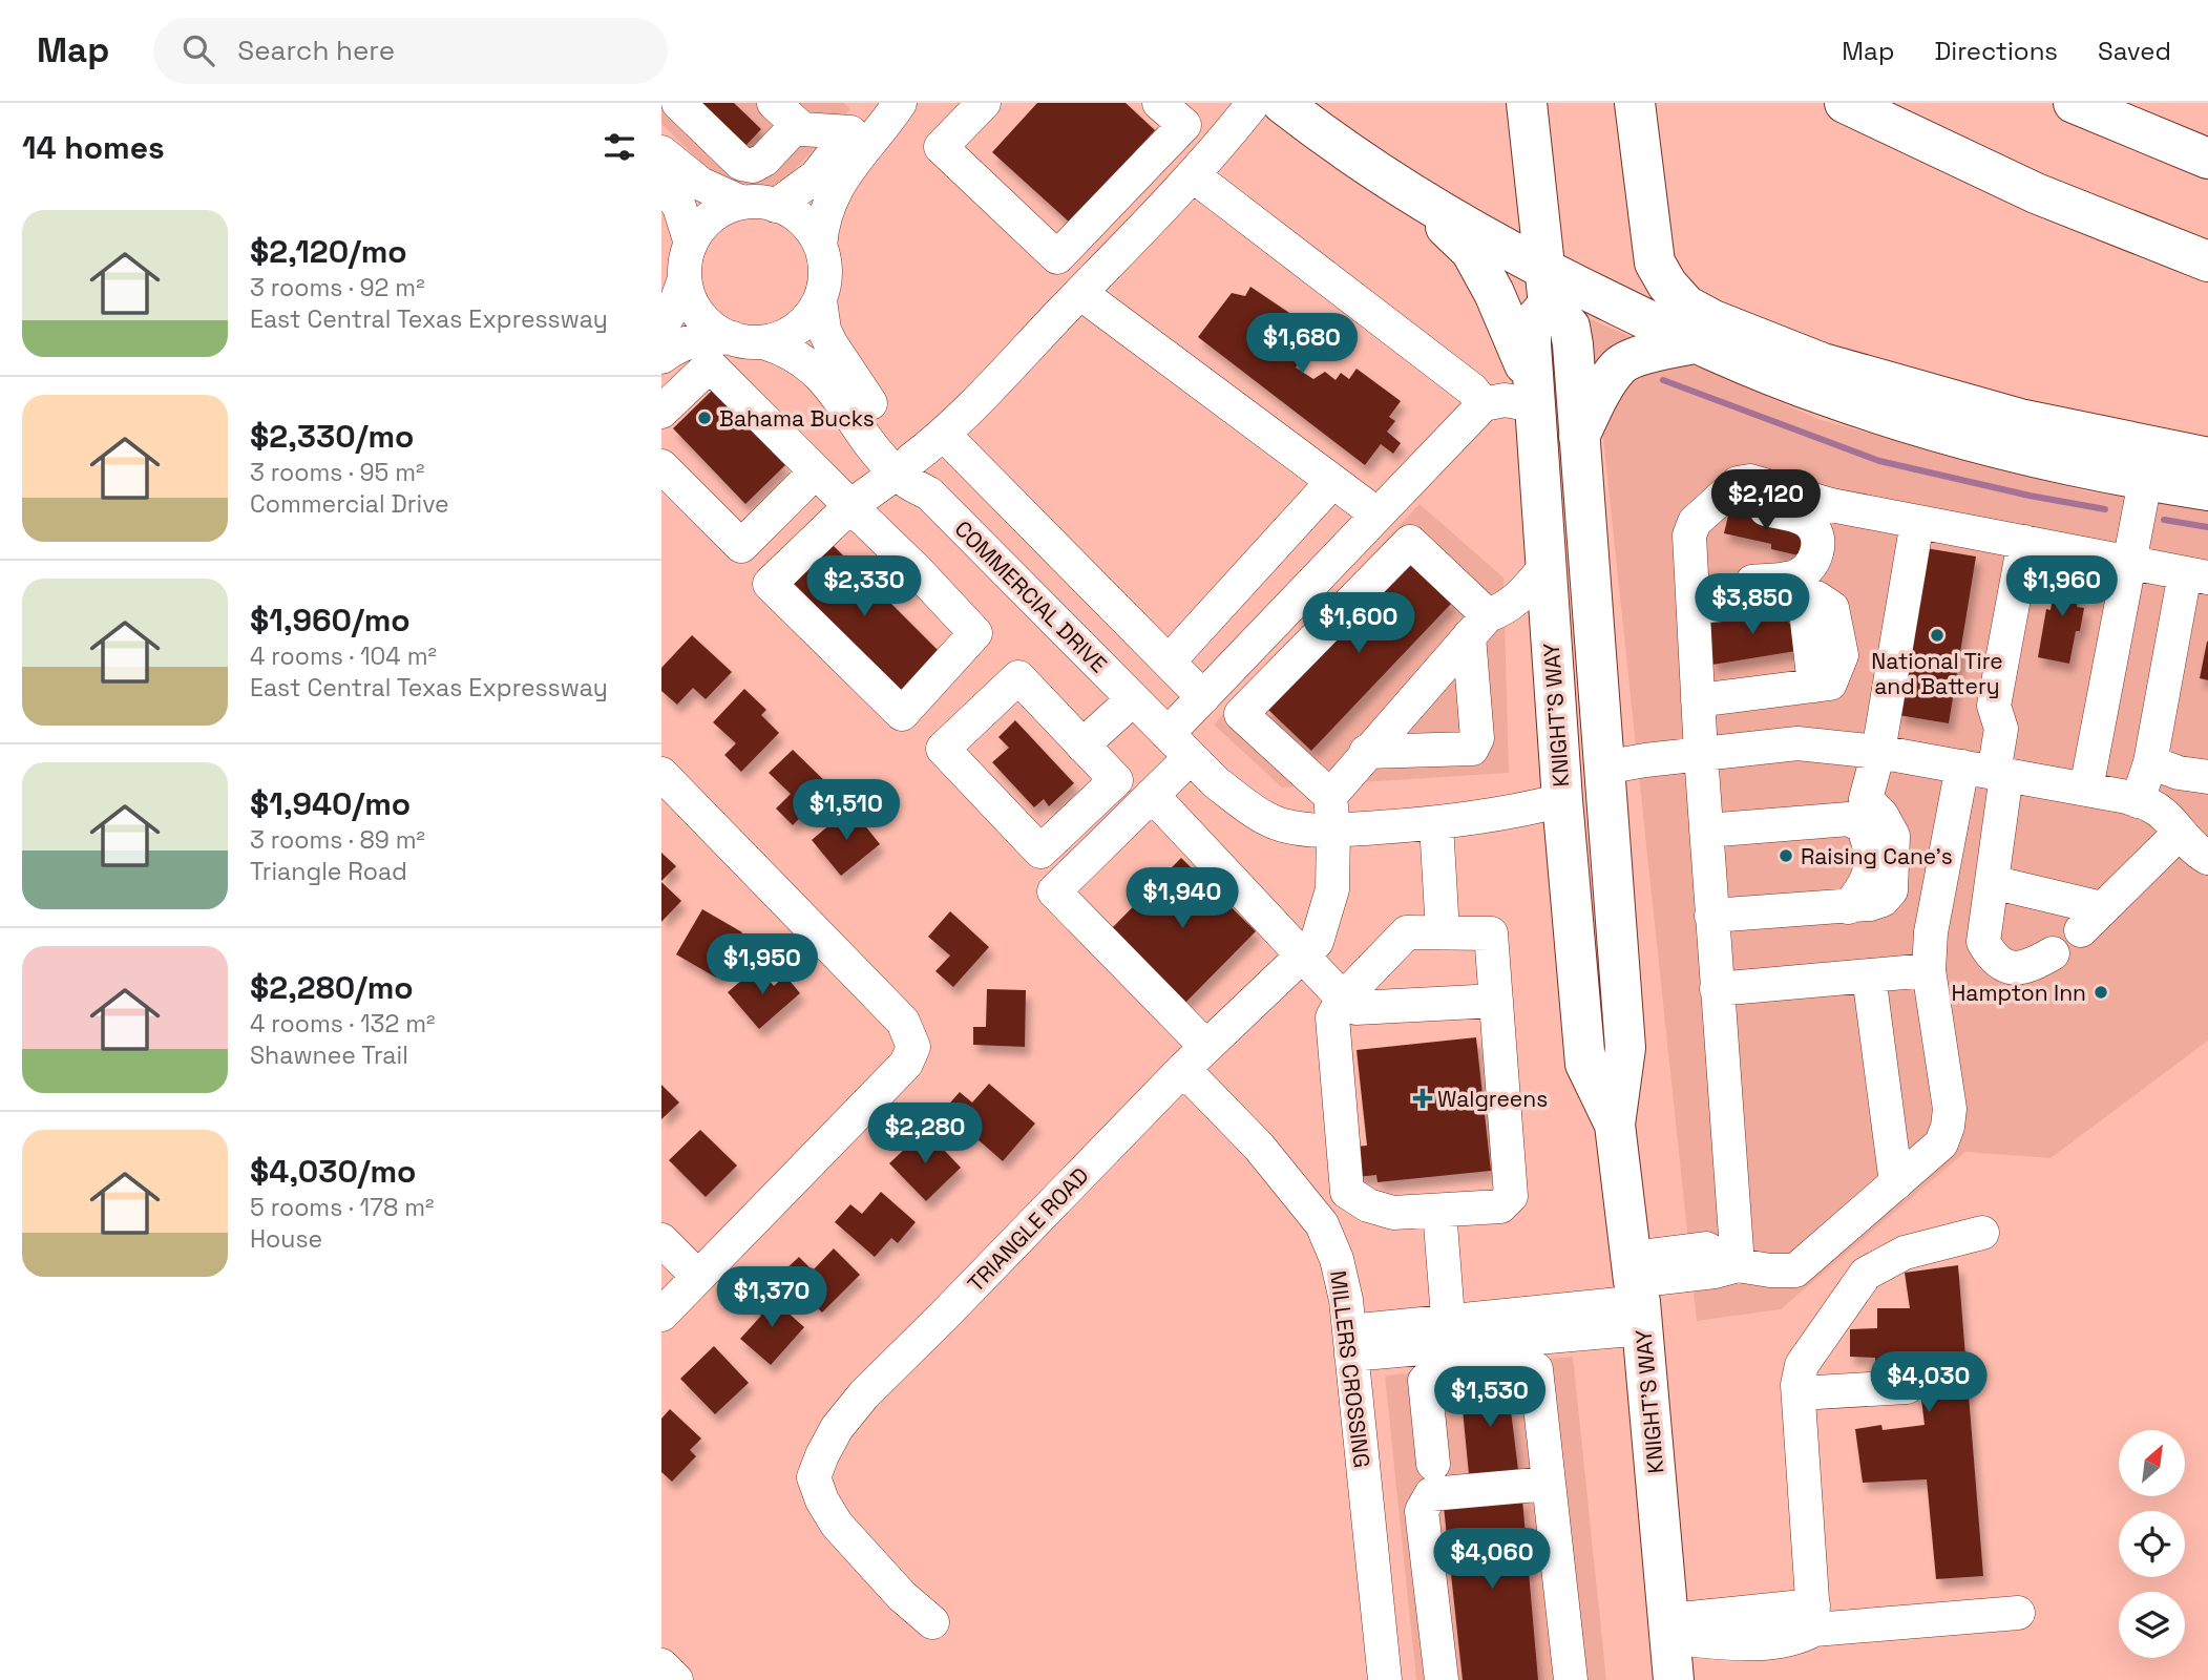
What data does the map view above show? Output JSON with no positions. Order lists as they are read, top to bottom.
{
  "streets": {
    "main road": ["KNIGHT'S WAY"],
    "street": ["COMMERCIAL DRIVE", "TRIANGLE ROAD", "MILLERS CROSSING"]
  },
  "crossings": [
    ["COMMERCIAL DRIVE", "KNIGHT'S WAY"],
    ["COMMERCIAL DRIVE", "TRIANGLE ROAD"],
    ["TRIANGLE ROAD", "MILLERS CROSSING"]
  ],
  "places": {
    "other": [
      "Bahama Bucks",
      "National Tire and Battery",
      "Raising Cane's",
      "Hampton Inn"
    ],
    "health": ["Walgreens"]
  },
  "north": "top right",
  "page": {
    "header": "Map",
    "search": "Search here",
    "nav": ["Map", "Directions", "Saved"],
    "heading": "14 homes",
    "list": [
      {
        "name": "$2,120/mo",
        "note": "3 rooms · 92 m² · East Central Texas Expressway"
      },
      {
        "name": "$2,330/mo",
        "note": "3 rooms · 95 m² · Commercial Drive"
      },
      {
        "name": "$1,960/mo",
        "note": "4 rooms · 104 m² · East Central Texas Expressway"
      },
      {
        "name": "$1,940/mo",
        "note": "3 rooms · 89 m² · Triangle Road"
      },
      {
        "name": "$2,280/mo",
        "note": "4 rooms · 132 m² · Shawnee Trail"
      },
      {
        "name": "$4,030/mo",
        "note": "5 rooms · 178 m² · House"
      }
    ],
    "price": [
      "$1,680",
      "$2,120",
      "$2,330",
      "$1,960",
      "$3,850",
      "$1,600",
      "$1,510",
      "$1,940",
      "$1,950",
      "$2,280",
      "$1,370",
      "$4,030",
      "$1,530",
      "$4,060"
    ]
  }
}
